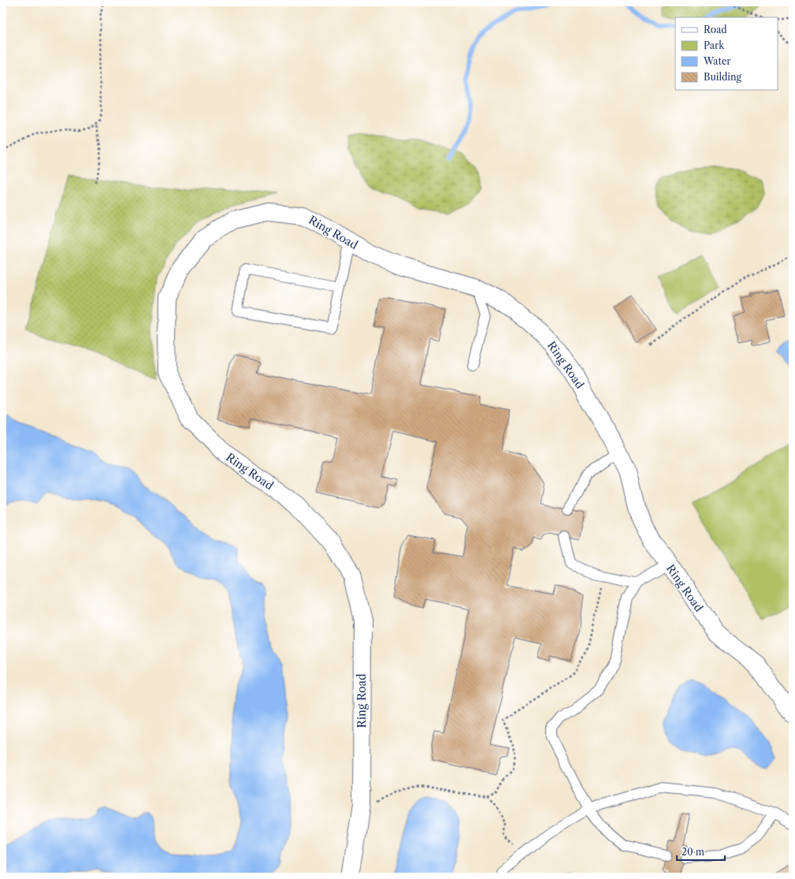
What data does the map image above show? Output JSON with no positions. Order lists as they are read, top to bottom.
{
  "streets": {
    "street": ["Ring Road"]
  },
  "legend": [
    "Road",
    "Park",
    "Water",
    "Building"
  ],
  "scale_bar": "20 m"
}
